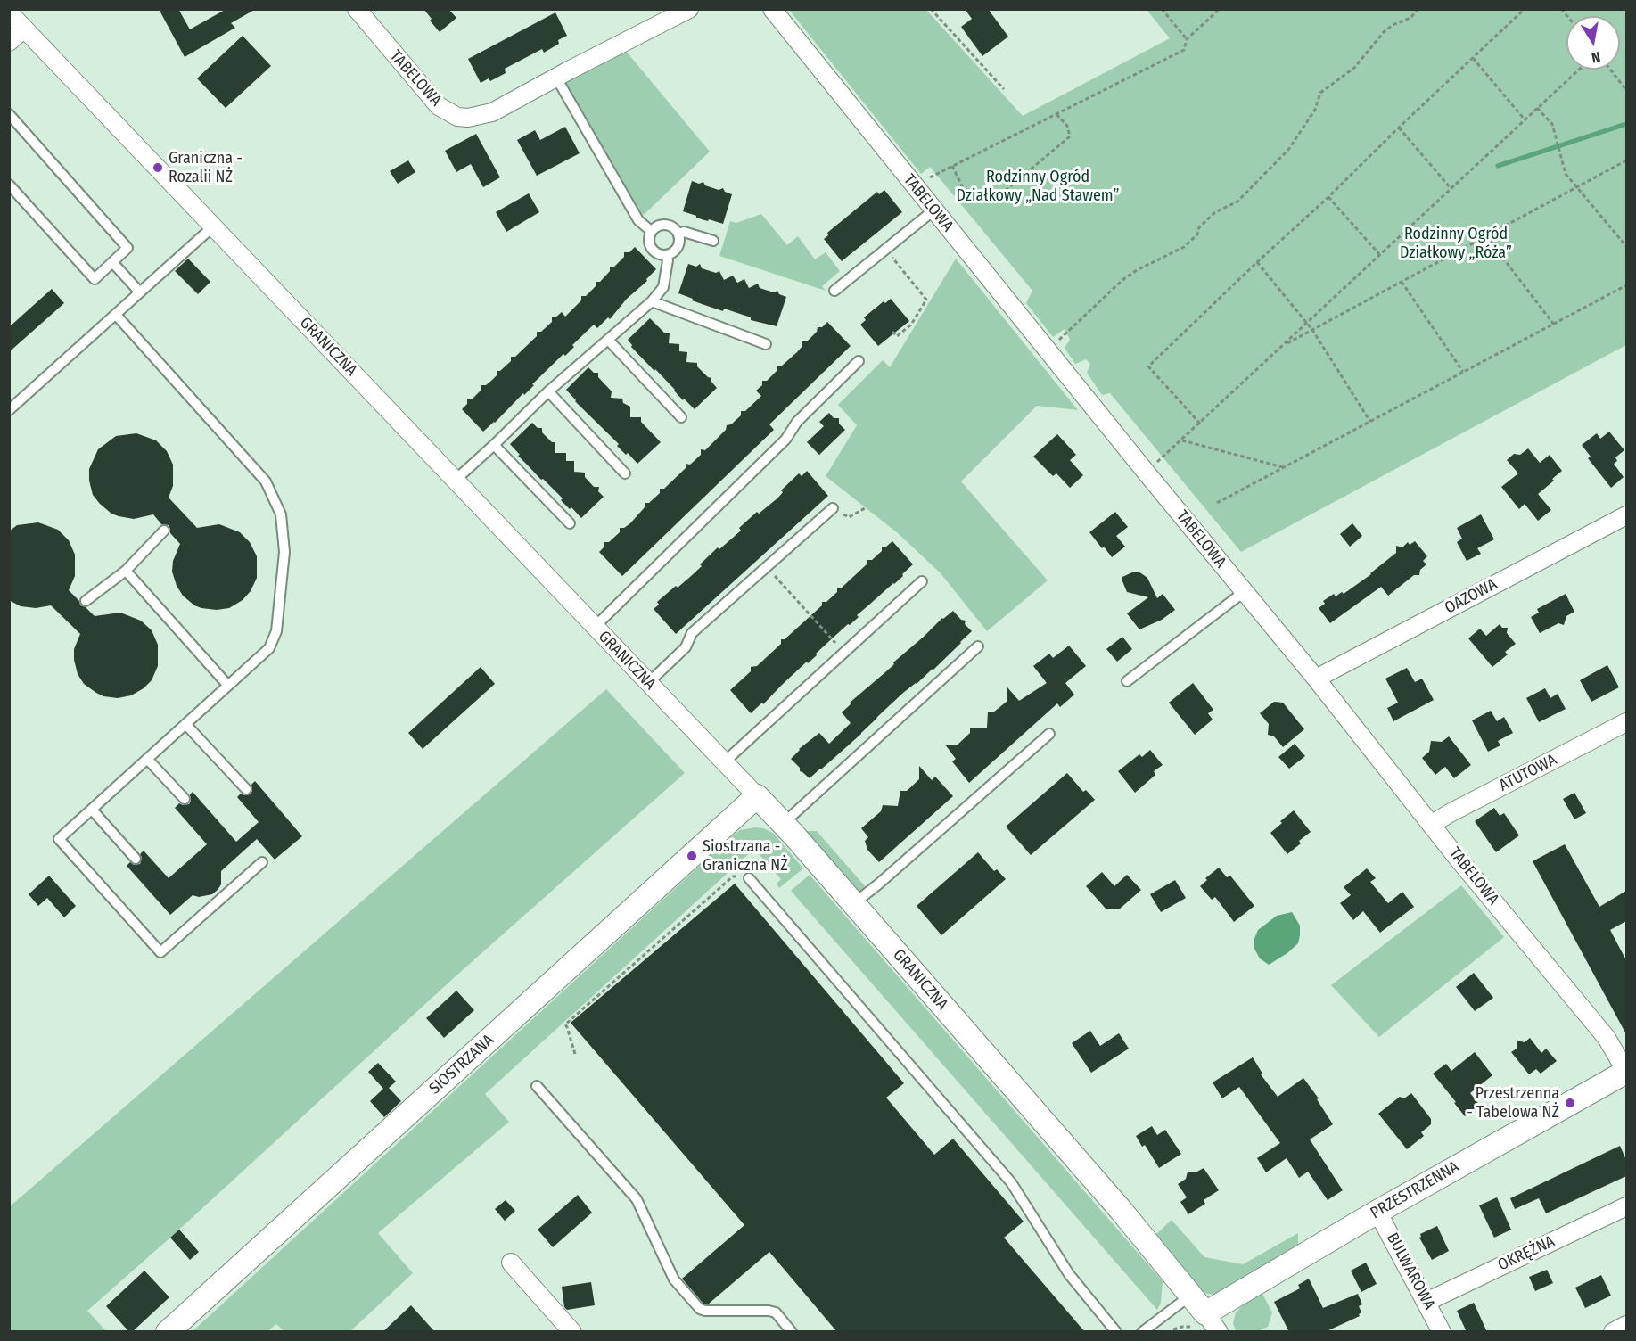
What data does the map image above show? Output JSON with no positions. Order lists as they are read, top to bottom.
{
  "streets": {
    "street": [
      "TABELOWA",
      "GRANICZNA",
      "OAZOWA",
      "ATUTOWA",
      "SIOSTRZANA",
      "PRZESTRZENNA",
      "OKRĘŻNA",
      "BULWAROWA"
    ]
  },
  "crossings": [
    ["TABELOWA", "OAZOWA"],
    ["TABELOWA", "ATUTOWA"],
    ["TABELOWA", "PRZESTRZENNA"],
    ["GRANICZNA", "SIOSTRZANA"],
    ["GRANICZNA", "PRZESTRZENNA"],
    ["PRZESTRZENNA", "BULWAROWA"],
    ["OKRĘŻNA", "BULWAROWA"]
  ],
  "parks": ["Rodzinny Ogród Działkowy „Nad Stawem”", "Rodzinny Ogród Działkowy „Róża”"],
  "places": ["Graniczna - Rozalii NŻ", "Siostrzana - Graniczna NŻ", "Przestrzenna - Tabelowa NŻ"],
  "north": "bottom"
}
